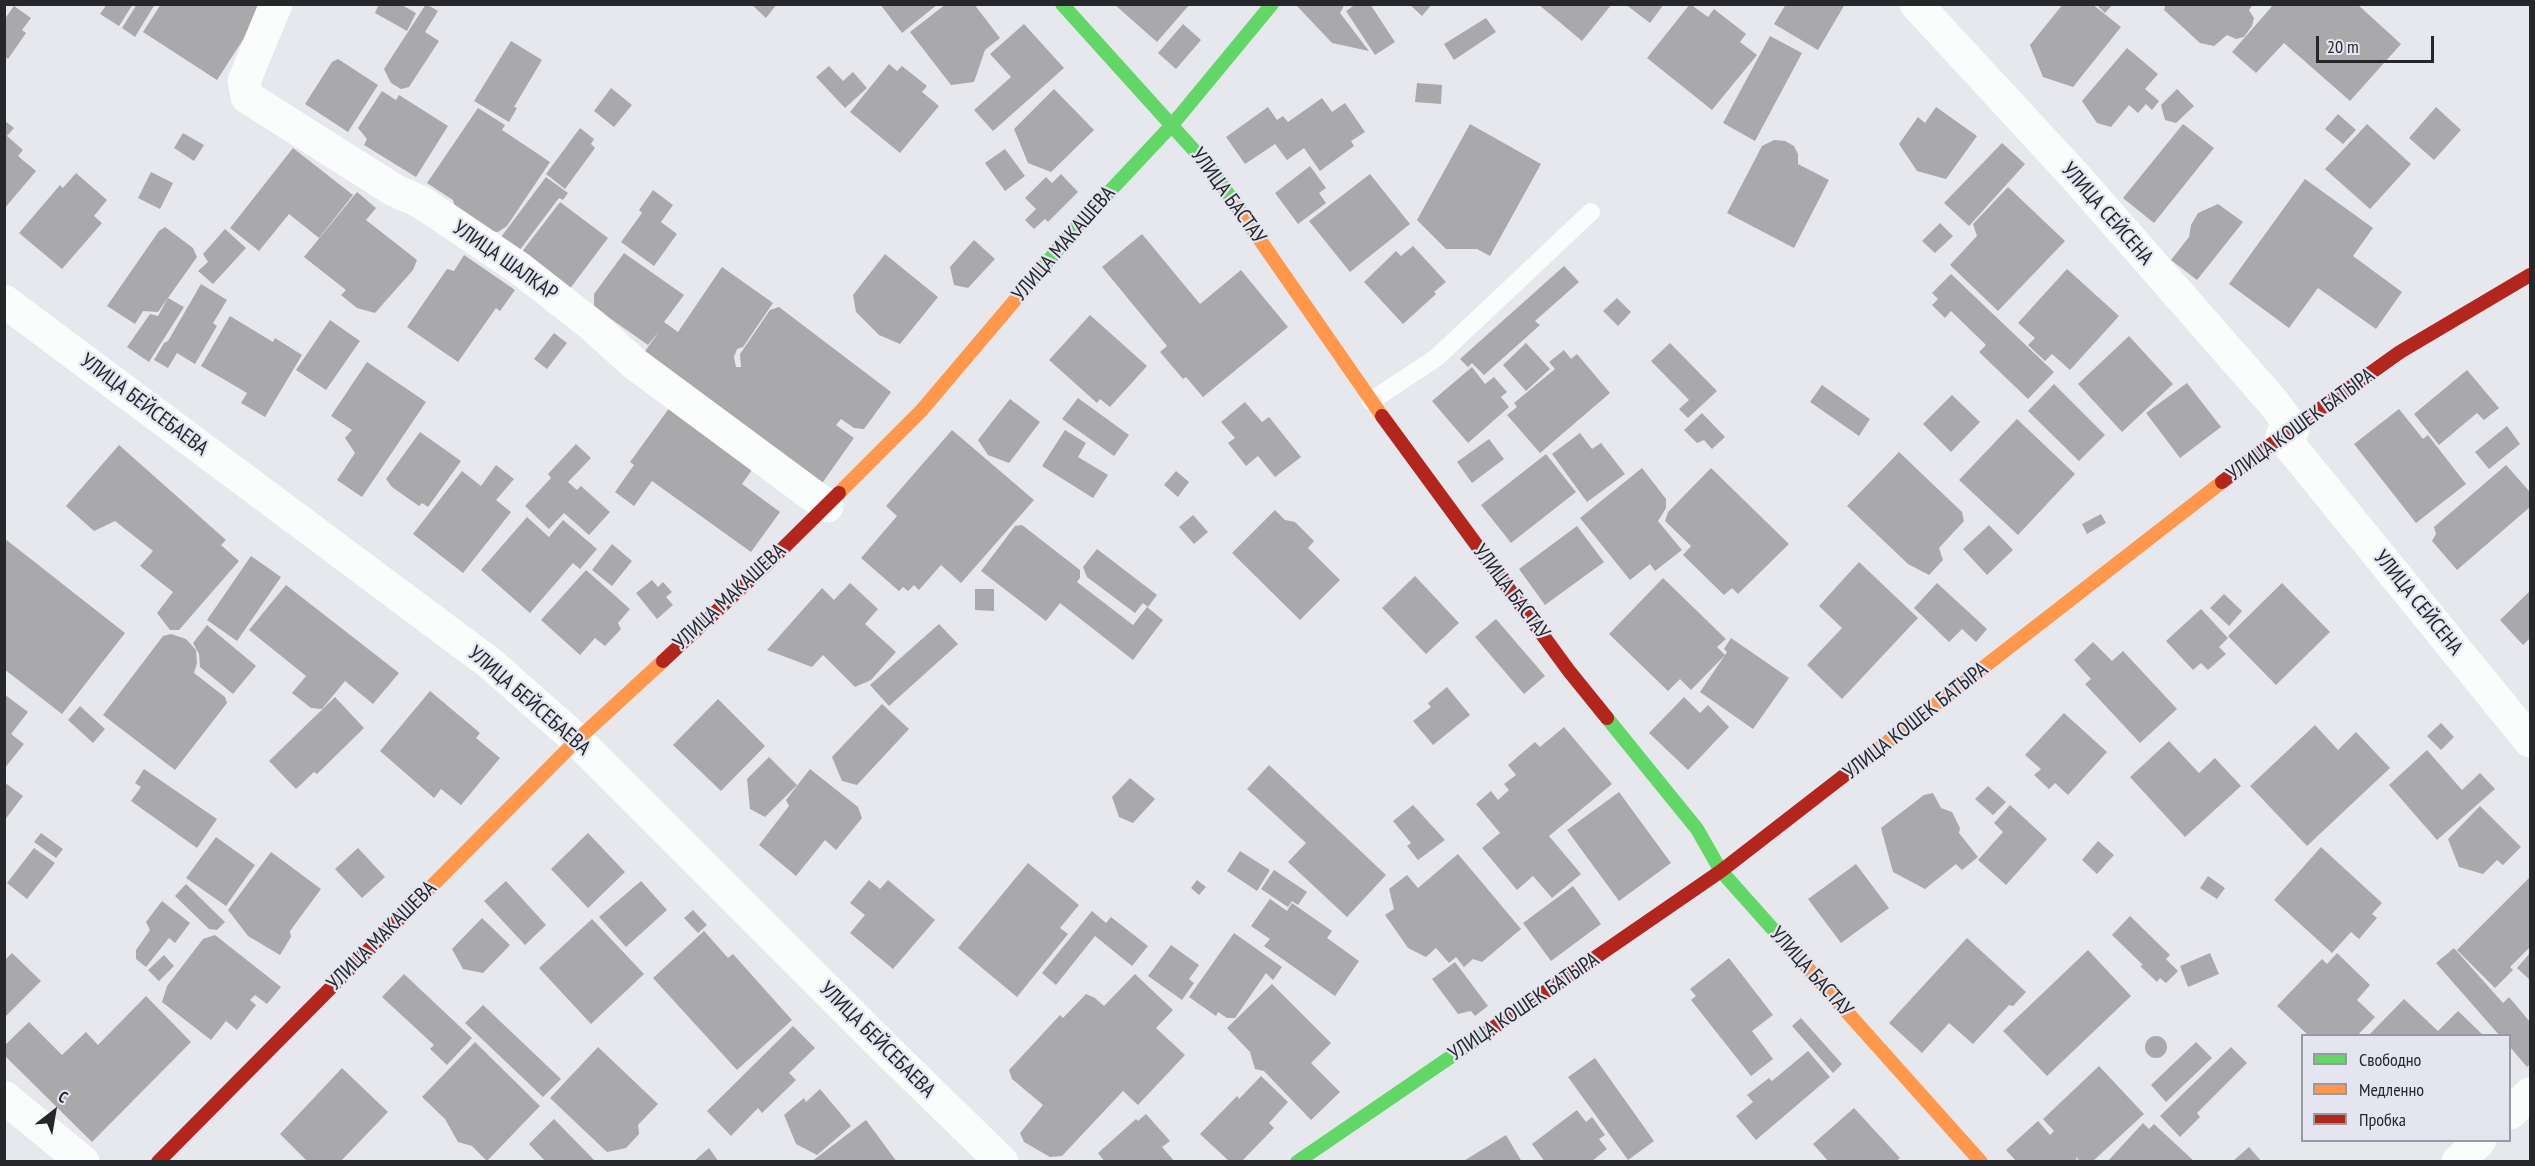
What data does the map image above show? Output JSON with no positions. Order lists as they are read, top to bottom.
{
  "streets": {
    "street": [
      "УЛИЦА БАСТАУ",
      "УЛИЦА СЕЙСЕНА",
      "УЛИЦА МАКАШЕВА",
      "УЛИЦА ШАЛКАР",
      "УЛИЦА БЕЙСЕБАЕВА",
      "УЛИЦА КОШЕК БАТЫРА"
    ]
  },
  "crossings": [
    ["УЛИЦА БАСТАУ", "УЛИЦА МАКАШЕВА"],
    ["УЛИЦА БАСТАУ", "УЛИЦА КОШЕК БАТЫРА"],
    ["УЛИЦА СЕЙСЕНА", "УЛИЦА КОШЕК БАТЫРА"],
    ["УЛИЦА МАКАШЕВА", "УЛИЦА ШАЛКАР"],
    ["УЛИЦА МАКАШЕВА", "УЛИЦА БЕЙСЕБАЕВА"]
  ],
  "legend": ["Свободно", "Медленно", "Пробка"],
  "scale_bar": "20 m",
  "north": "top right"
}
